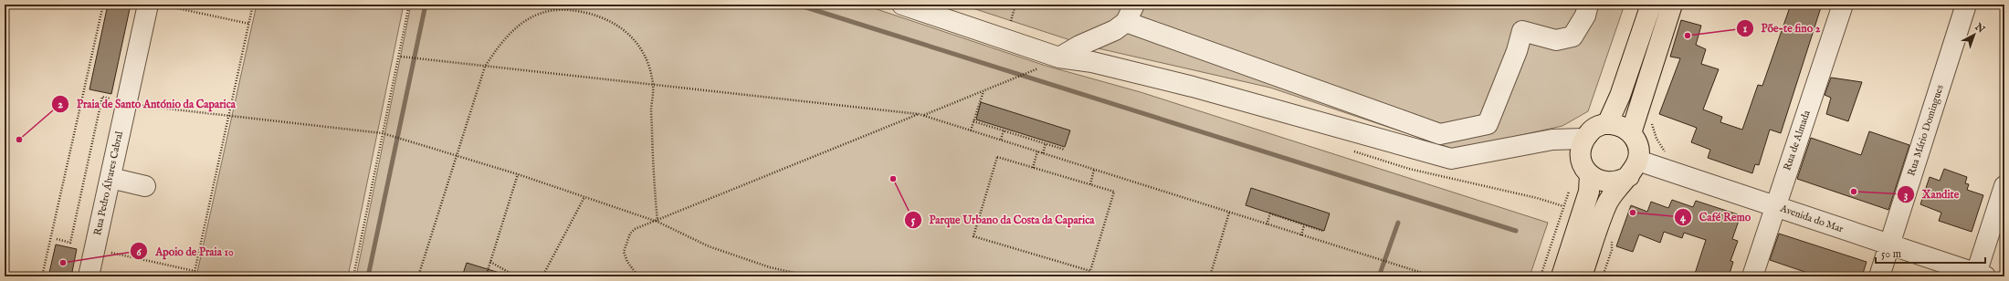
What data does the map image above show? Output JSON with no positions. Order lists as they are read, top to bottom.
{
  "streets": {
    "street": [
      "Rua Mário Domingues",
      "Rua de Almada",
      "Rua Pedro Álvares Cabral",
      "Avenida do Mar"
    ]
  },
  "crossings": [
    ["Rua Mário Domingues", "Avenida do Mar"],
    ["Rua de Almada", "Avenida do Mar"]
  ],
  "places": [
    "Põe-te fino 2",
    "Praia de Santo António da Caparica",
    "Parque Urbano da Costa da Caparica",
    "Xandite",
    "Café Remo",
    "Apoio de Praia 10"
  ],
  "scale_bar": "50 m",
  "north": "top right"
}
